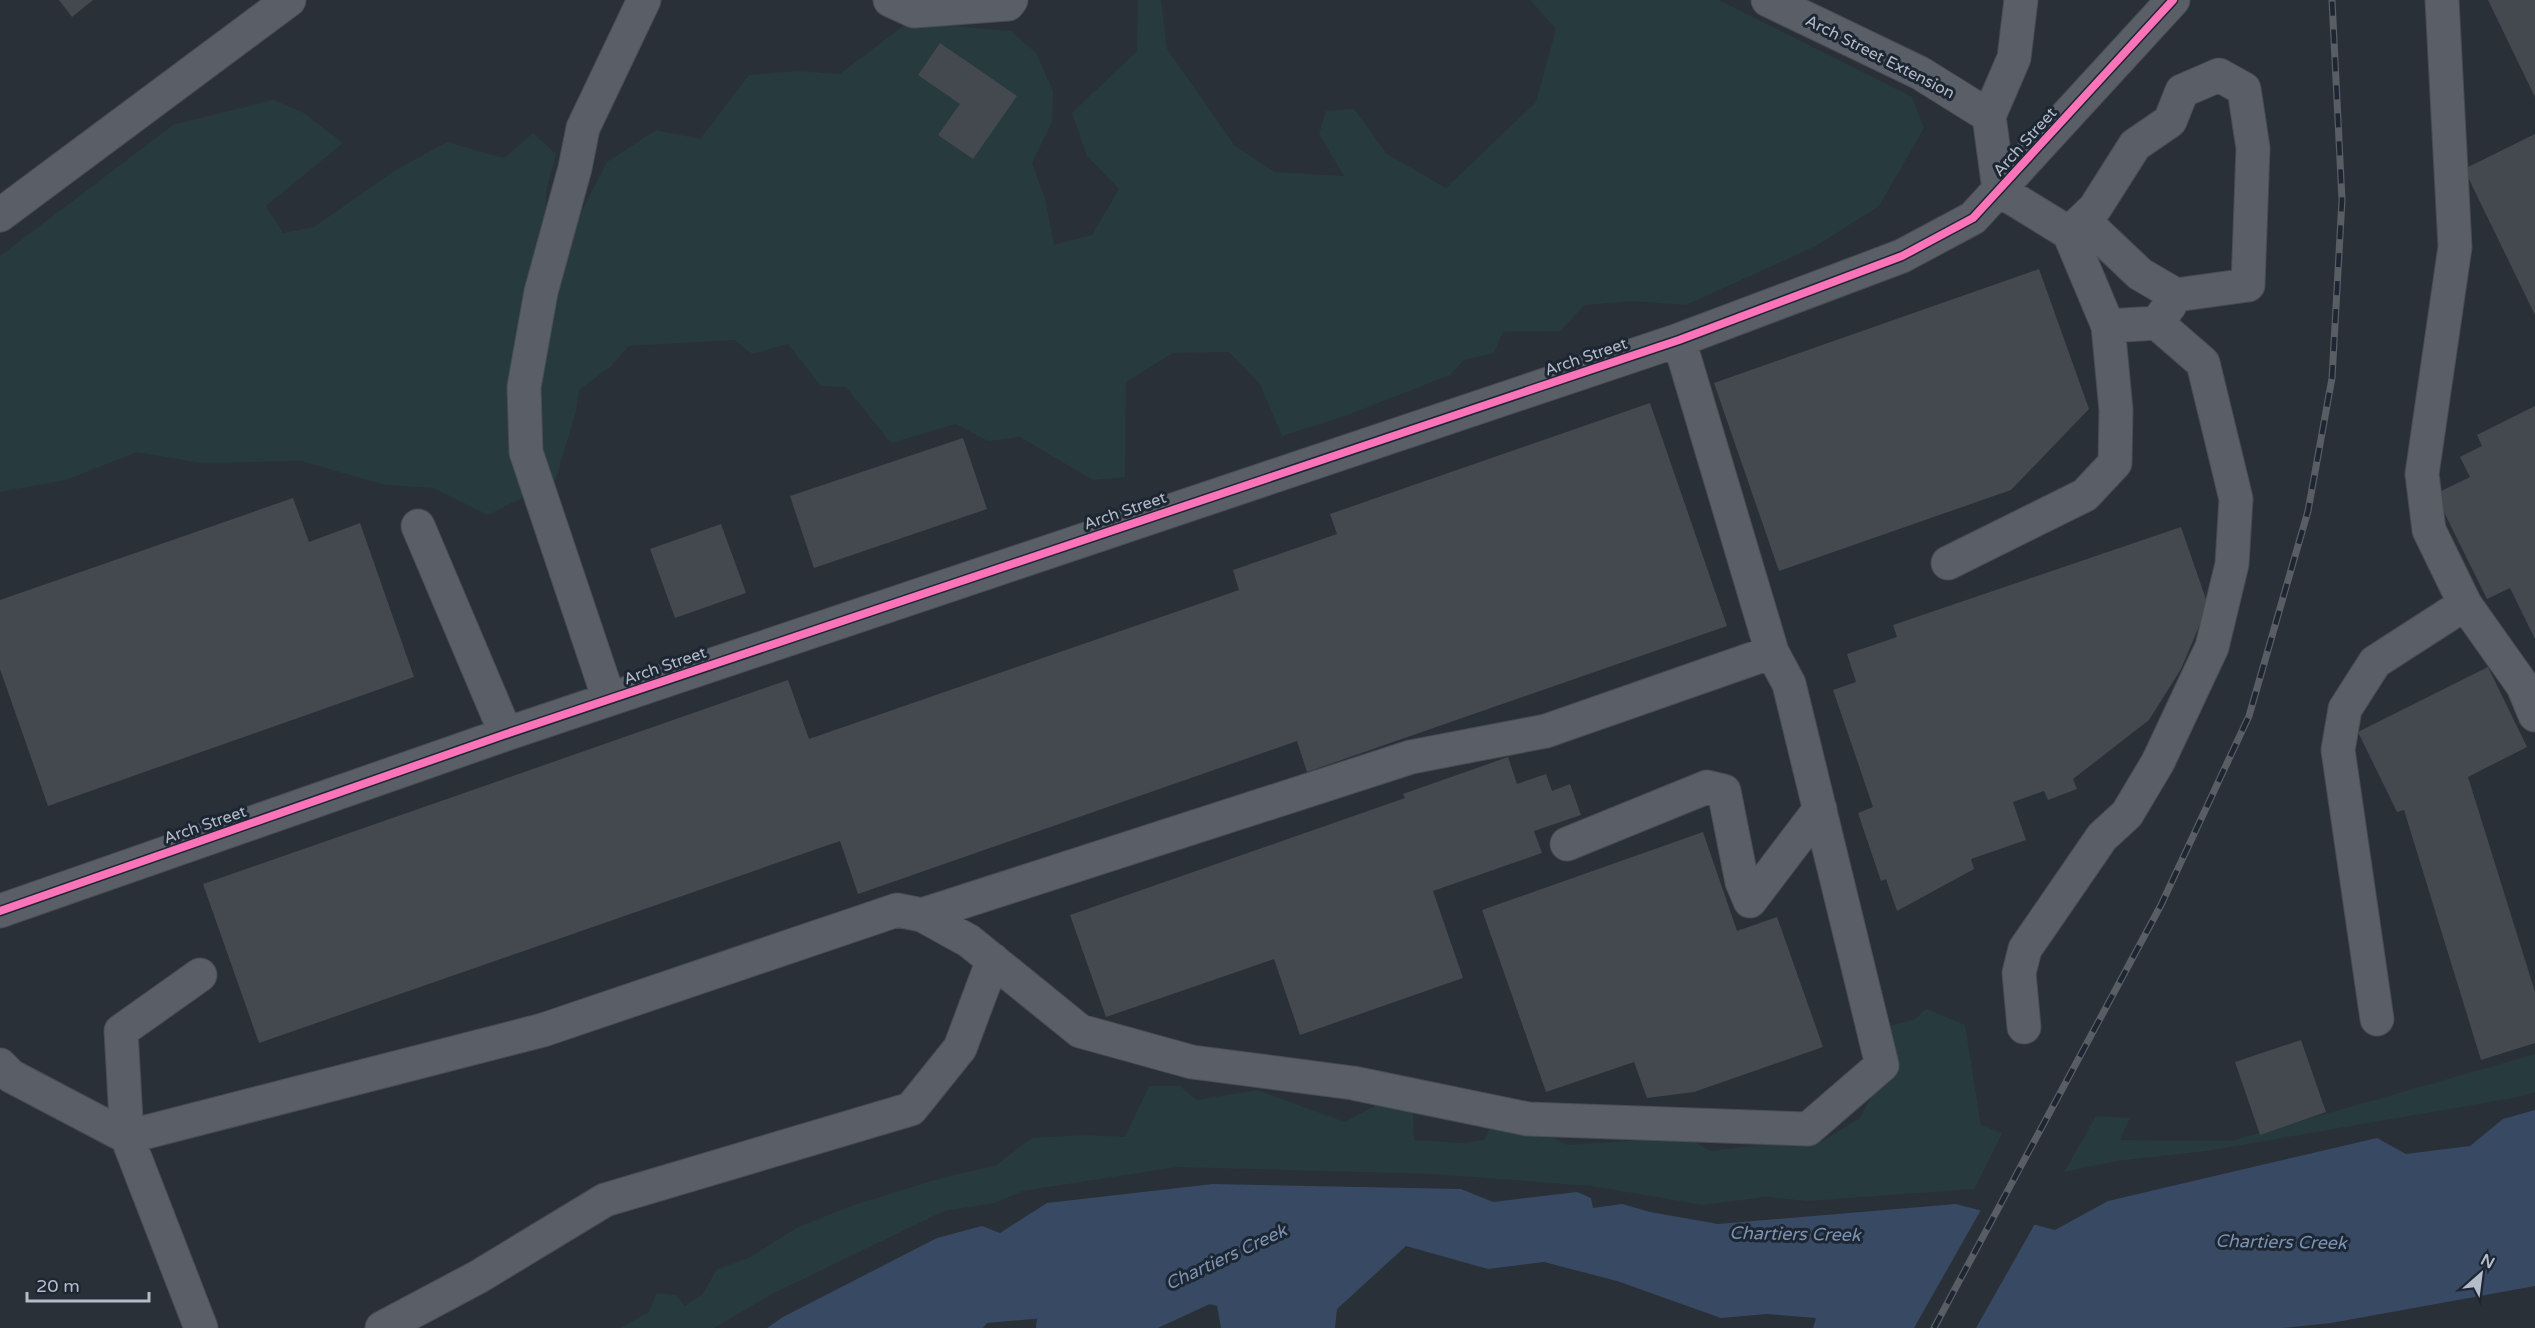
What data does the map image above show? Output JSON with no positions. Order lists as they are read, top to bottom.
{
  "streets": {
    "street": ["Arch Street Extension", "Arch Street"]
  },
  "water": ["Chartiers Creek"],
  "scale_bar": "20 m",
  "north": "top right"
}
